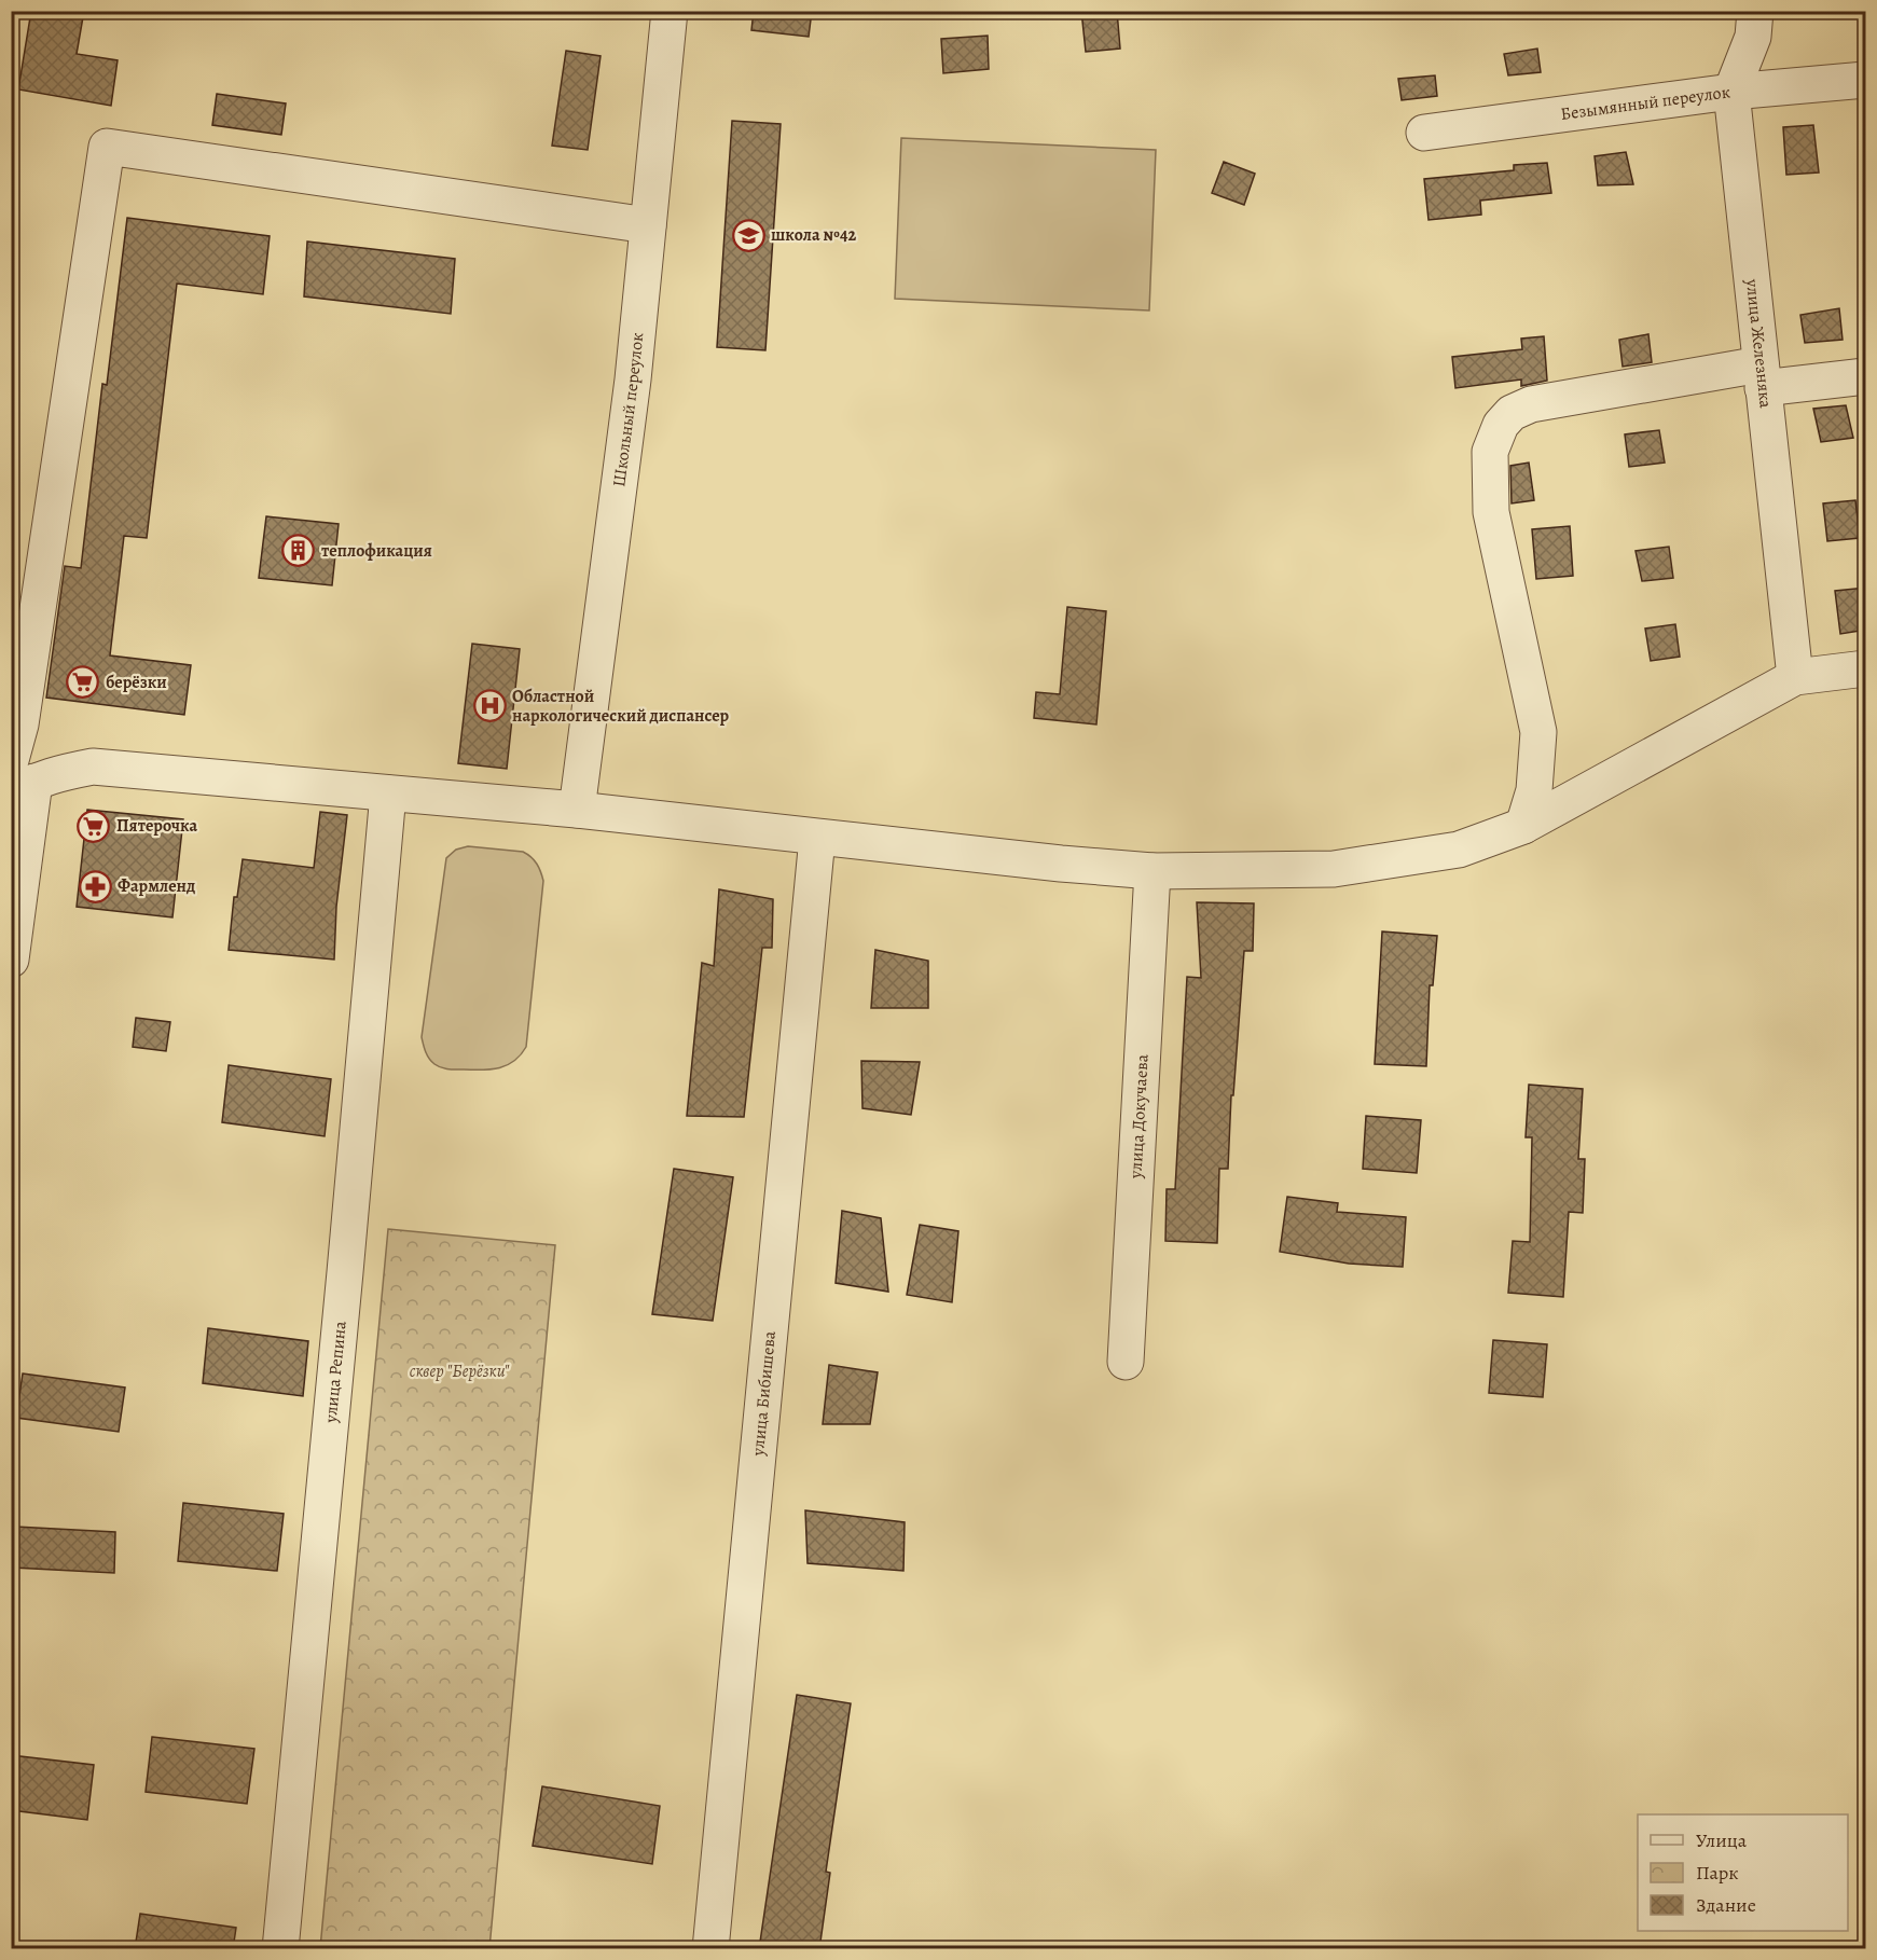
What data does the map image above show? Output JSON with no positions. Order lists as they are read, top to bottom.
{
  "streets": {
    "street": [
      "Безымянный переулок",
      "улица Железняка",
      "Школьный переулок",
      "улица Докучаева",
      "улица Репина",
      "улица Бибишева"
    ]
  },
  "crossings": [
    ["Безымянный переулок", "улица Железняка"]
  ],
  "parks": ["сквер \"Берёзки\""],
  "places": {
    "school or university": ["школа №42"],
    "building": ["теплофикация"],
    "supermarket": ["берёзки", "Пятерочка"],
    "hospital": ["Областной наркологический диспансер"],
    "pharmacy": ["Фармленд"]
  },
  "legend": ["Улица", "Парк", "Здание"]
}
